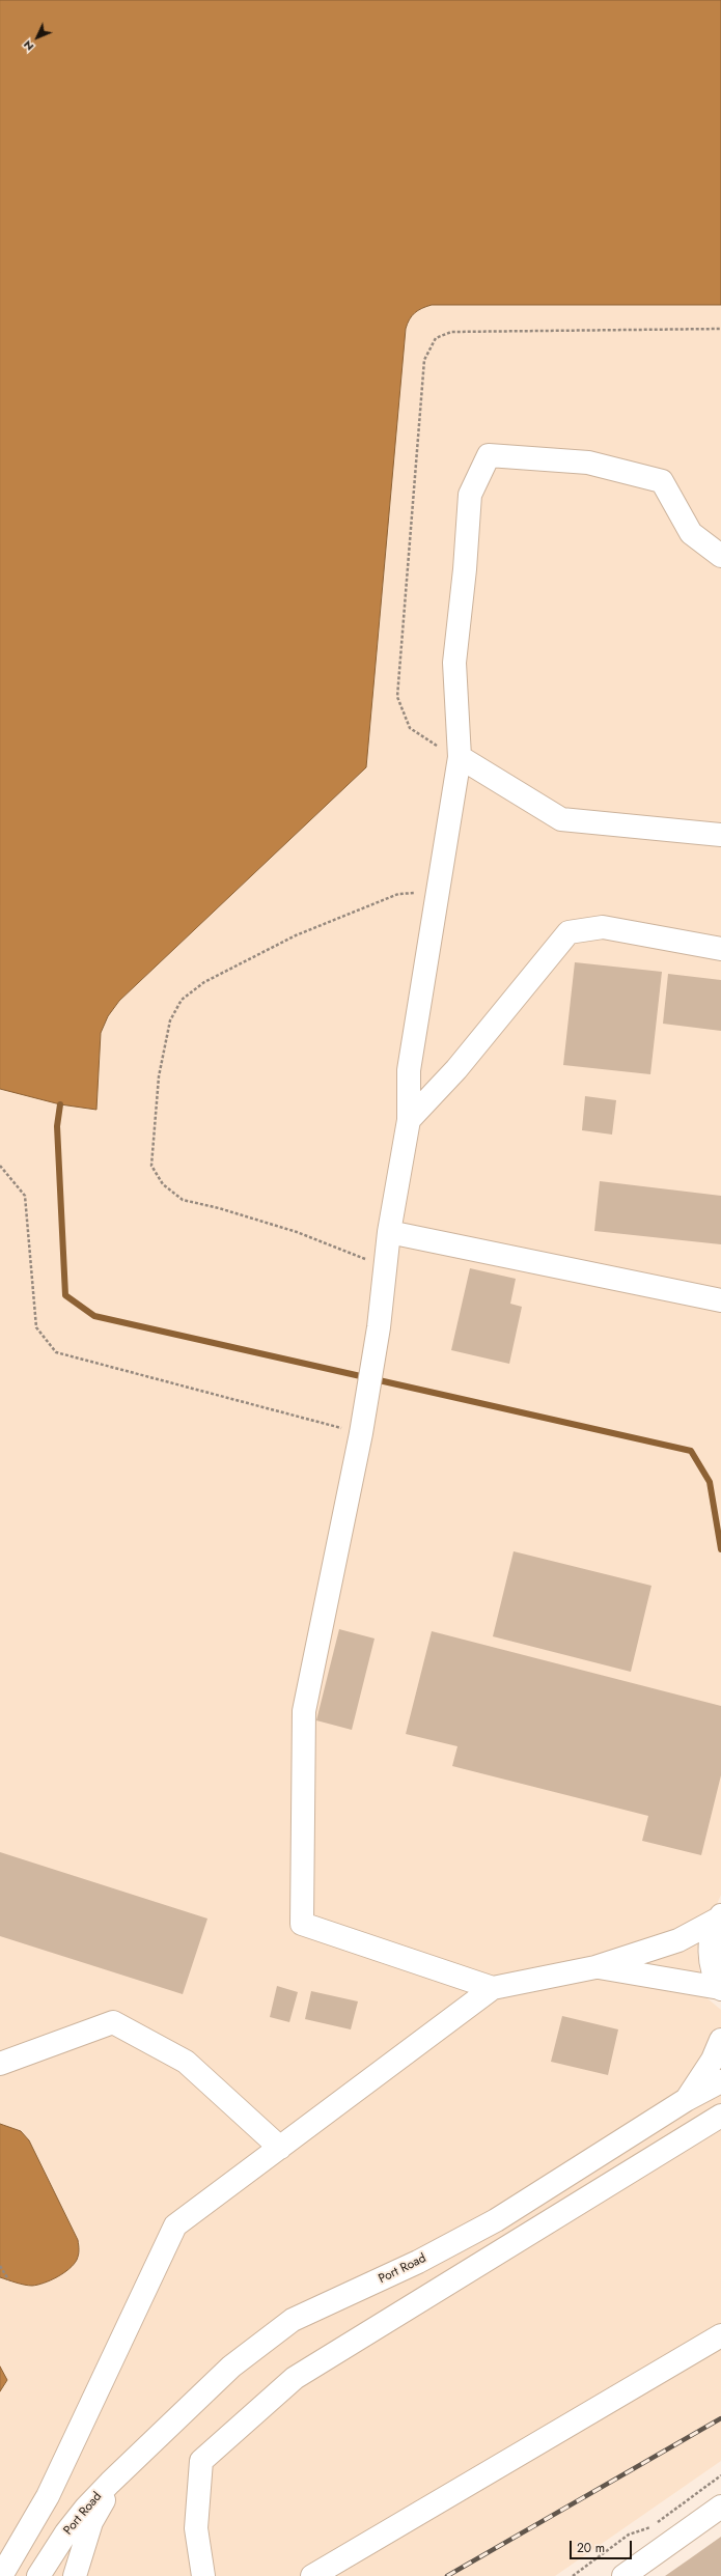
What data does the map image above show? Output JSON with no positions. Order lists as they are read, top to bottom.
{
  "streets": {
    "street": ["Port Road"]
  },
  "scale_bar": "20 m",
  "north": "bottom left"
}
